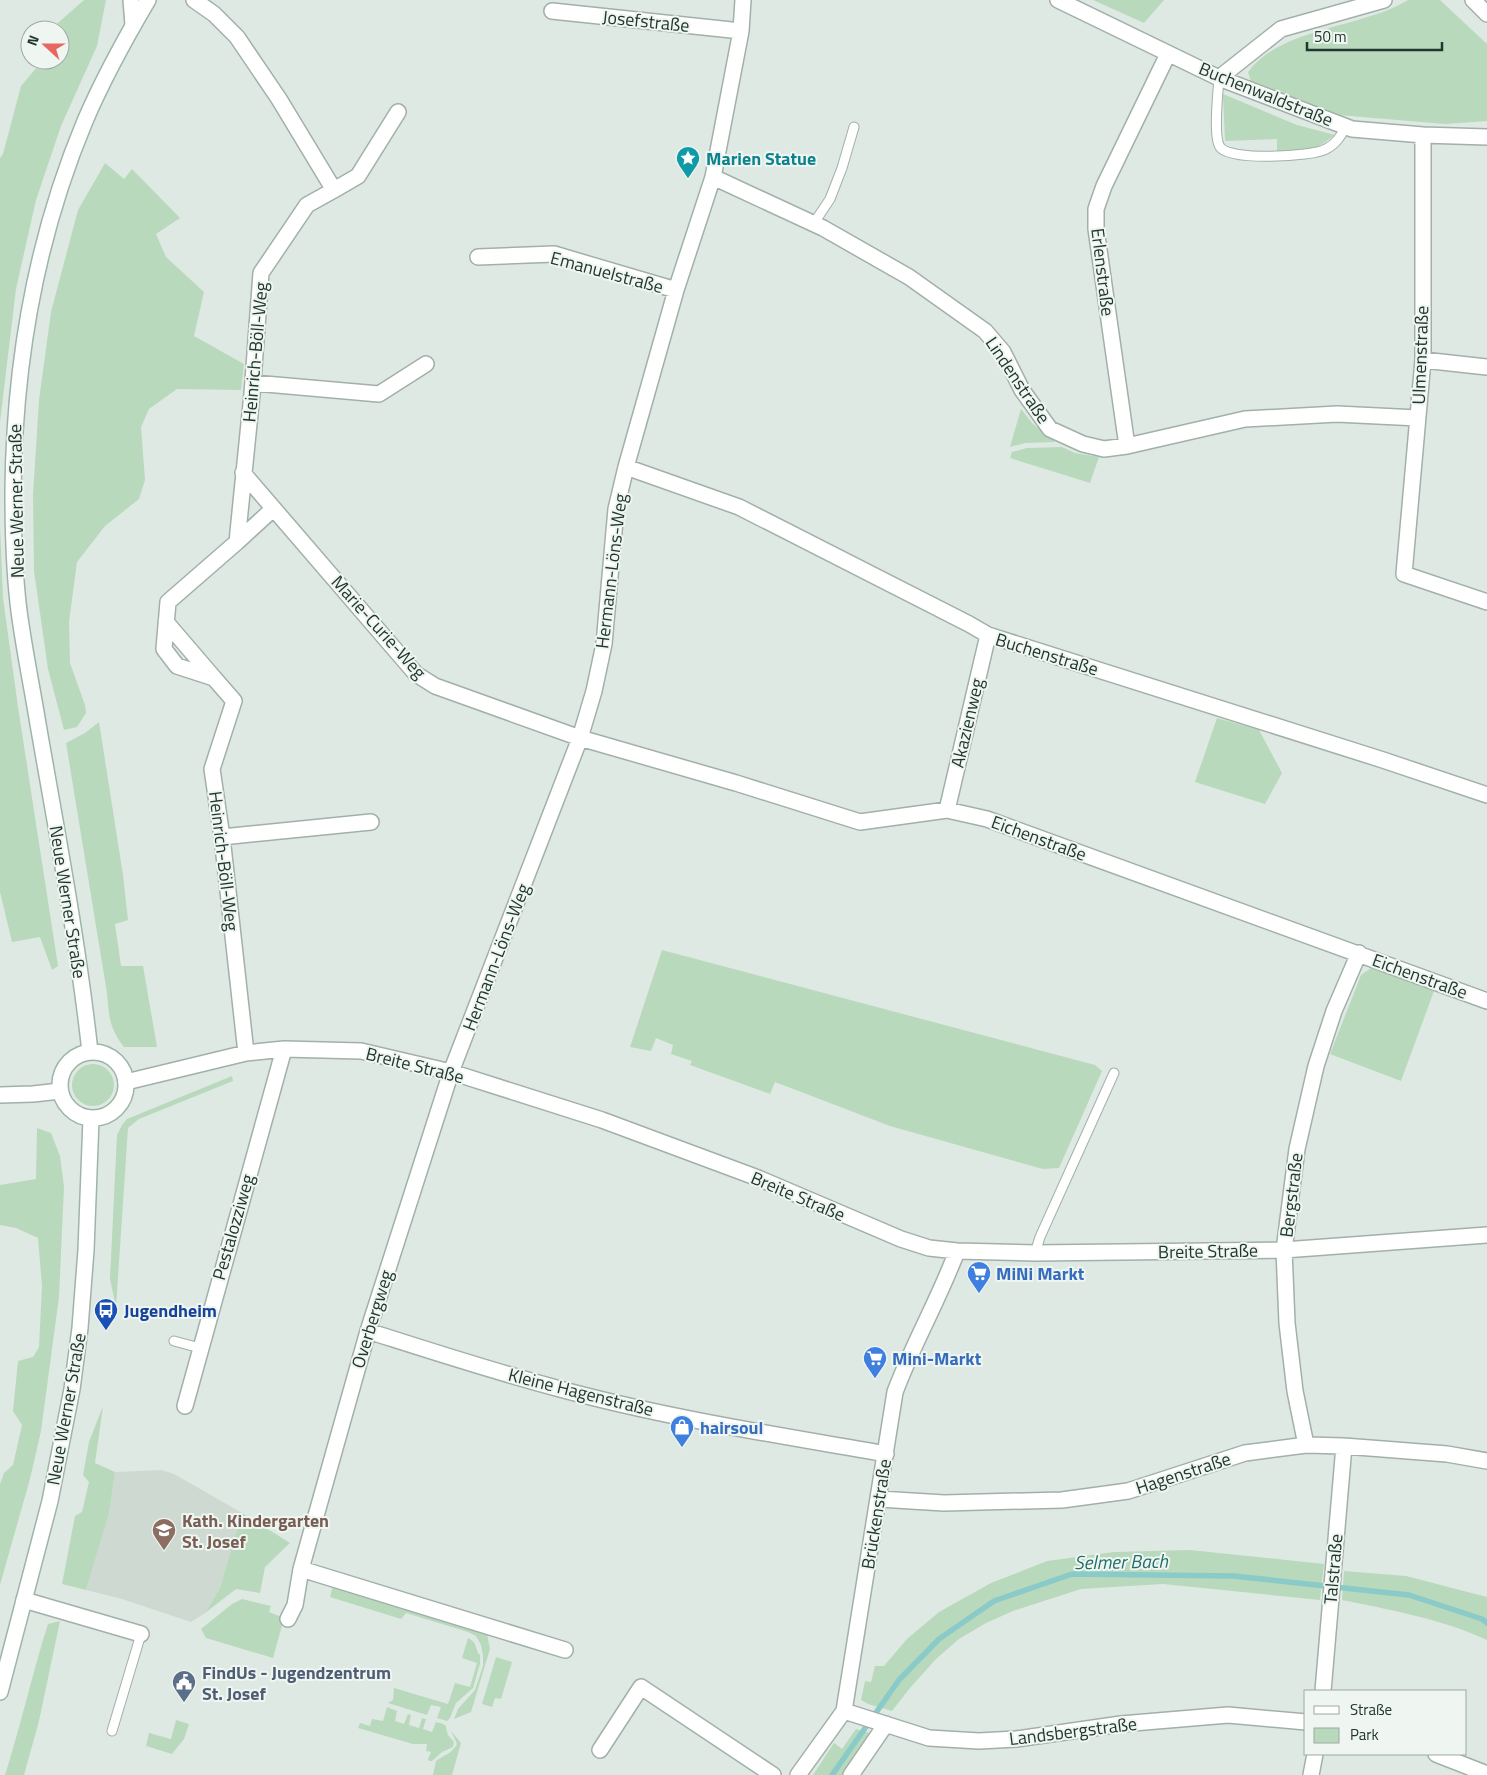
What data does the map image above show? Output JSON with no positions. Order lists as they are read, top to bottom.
{
  "streets": {
    "street": [
      "Josefstraße",
      "Buchenwaldstraße",
      "Emanuelstraße",
      "Erlenstraße",
      "Heinrich-Böll-Weg",
      "Ulmenstraße",
      "Lindenstraße",
      "Neue Werner Straße",
      "Hermann-Löns-Weg",
      "Marie-Curie-Weg",
      "Buchenstraße",
      "Akazienweg",
      "Eichenstraße",
      "Breite Straße",
      "Bergstraße",
      "Pestalozziweg",
      "Overbergweg",
      "Kleine Hagenstraße",
      "Hagenstraße",
      "Brückenstraße",
      "Talstraße",
      "Landsbergstraße"
    ]
  },
  "crossings": [
    ["Josefstraße", "Hermann-Löns-Weg"],
    ["Buchenwaldstraße", "Erlenstraße"],
    ["Buchenwaldstraße", "Ulmenstraße"],
    ["Emanuelstraße", "Hermann-Löns-Weg"],
    ["Erlenstraße", "Lindenstraße"],
    ["Heinrich-Böll-Weg", "Marie-Curie-Weg"],
    ["Heinrich-Böll-Weg", "Breite Straße"],
    ["Ulmenstraße", "Lindenstraße"],
    ["Lindenstraße", "Hermann-Löns-Weg"],
    ["Neue Werner Straße", "Breite Straße"],
    ["Hermann-Löns-Weg", "Marie-Curie-Weg"],
    ["Hermann-Löns-Weg", "Buchenstraße"],
    ["Hermann-Löns-Weg", "Eichenstraße"],
    ["Hermann-Löns-Weg", "Breite Straße"],
    ["Hermann-Löns-Weg", "Overbergweg"],
    ["Marie-Curie-Weg", "Eichenstraße"],
    ["Buchenstraße", "Akazienweg"],
    ["Akazienweg", "Eichenstraße"],
    ["Eichenstraße", "Bergstraße"],
    ["Breite Straße", "Bergstraße"],
    ["Breite Straße", "Pestalozziweg"],
    ["Breite Straße", "Overbergweg"],
    ["Breite Straße", "Brückenstraße"],
    ["Bergstraße", "Hagenstraße"],
    ["Overbergweg", "Kleine Hagenstraße"],
    ["Kleine Hagenstraße", "Brückenstraße"],
    ["Hagenstraße", "Brückenstraße"],
    ["Hagenstraße", "Talstraße"],
    ["Brückenstraße", "Landsbergstraße"]
  ],
  "water": ["Selmer Bach"],
  "places": {
    "place": ["Marien Statue"],
    "supermarket": ["MiNi Markt", "Mini-Markt"],
    "bus stop": ["Jugendheim"],
    "shop": ["hairsoul"],
    "school or university": ["Kath. Kindergarten St. Josef"],
    "public building": ["FindUs - Jugendzentrum St. Josef"]
  },
  "legend": ["Straße", "Park"],
  "scale_bar": "50 m",
  "north": "left"
}
